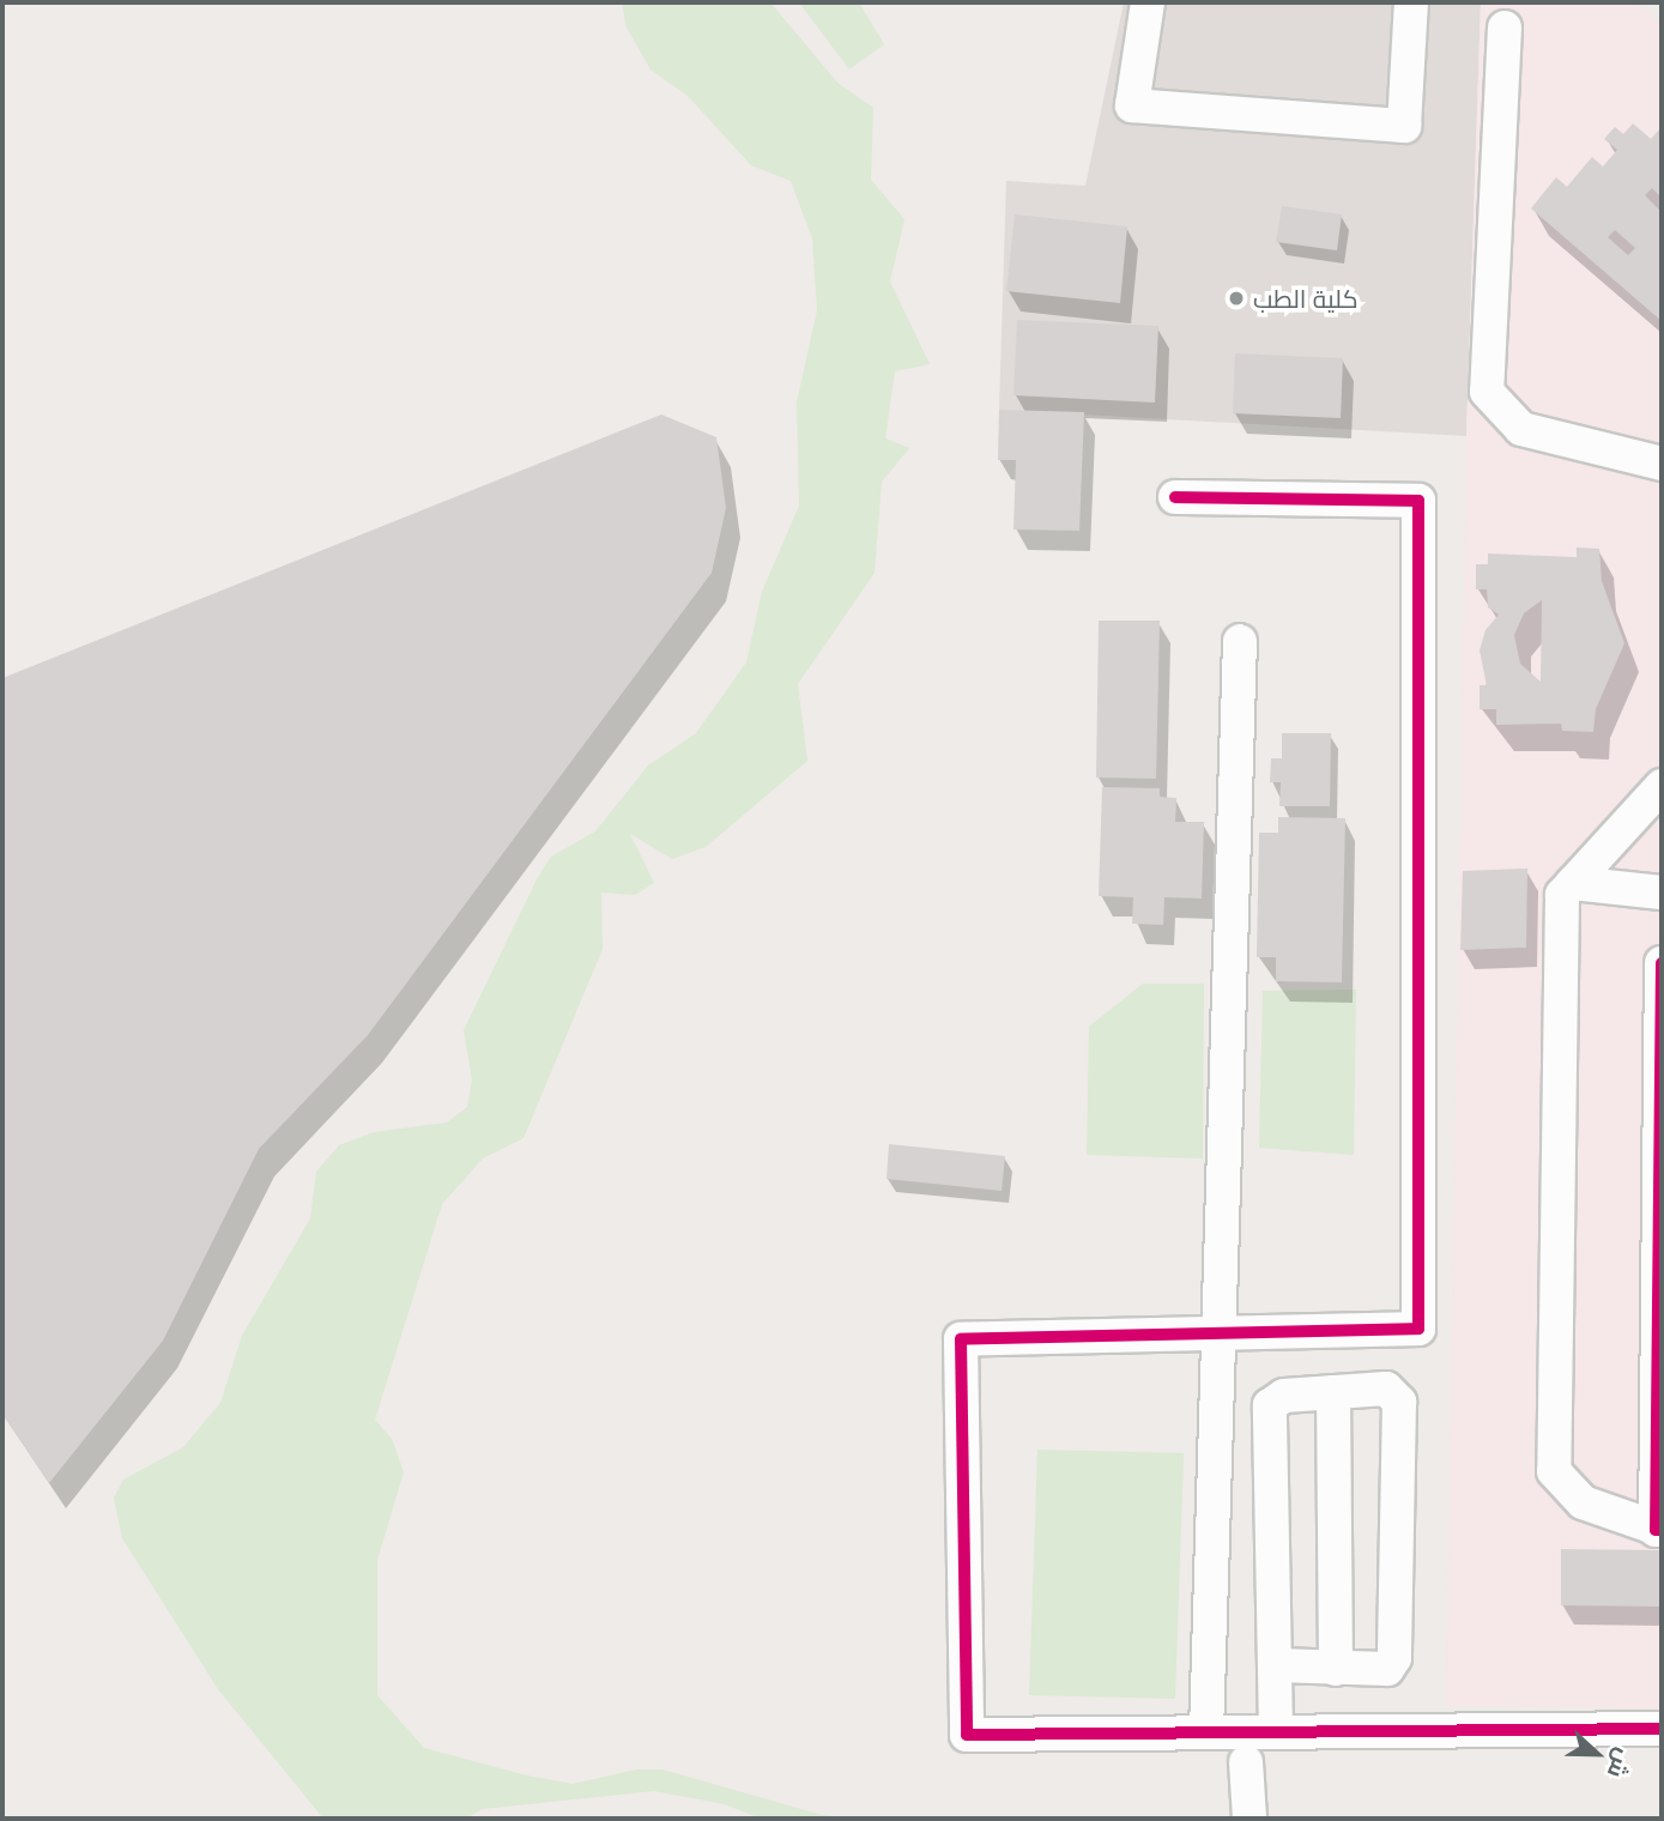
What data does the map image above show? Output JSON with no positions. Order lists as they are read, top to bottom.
{
  "places": ["كلية الطب"],
  "north": "right"
}
